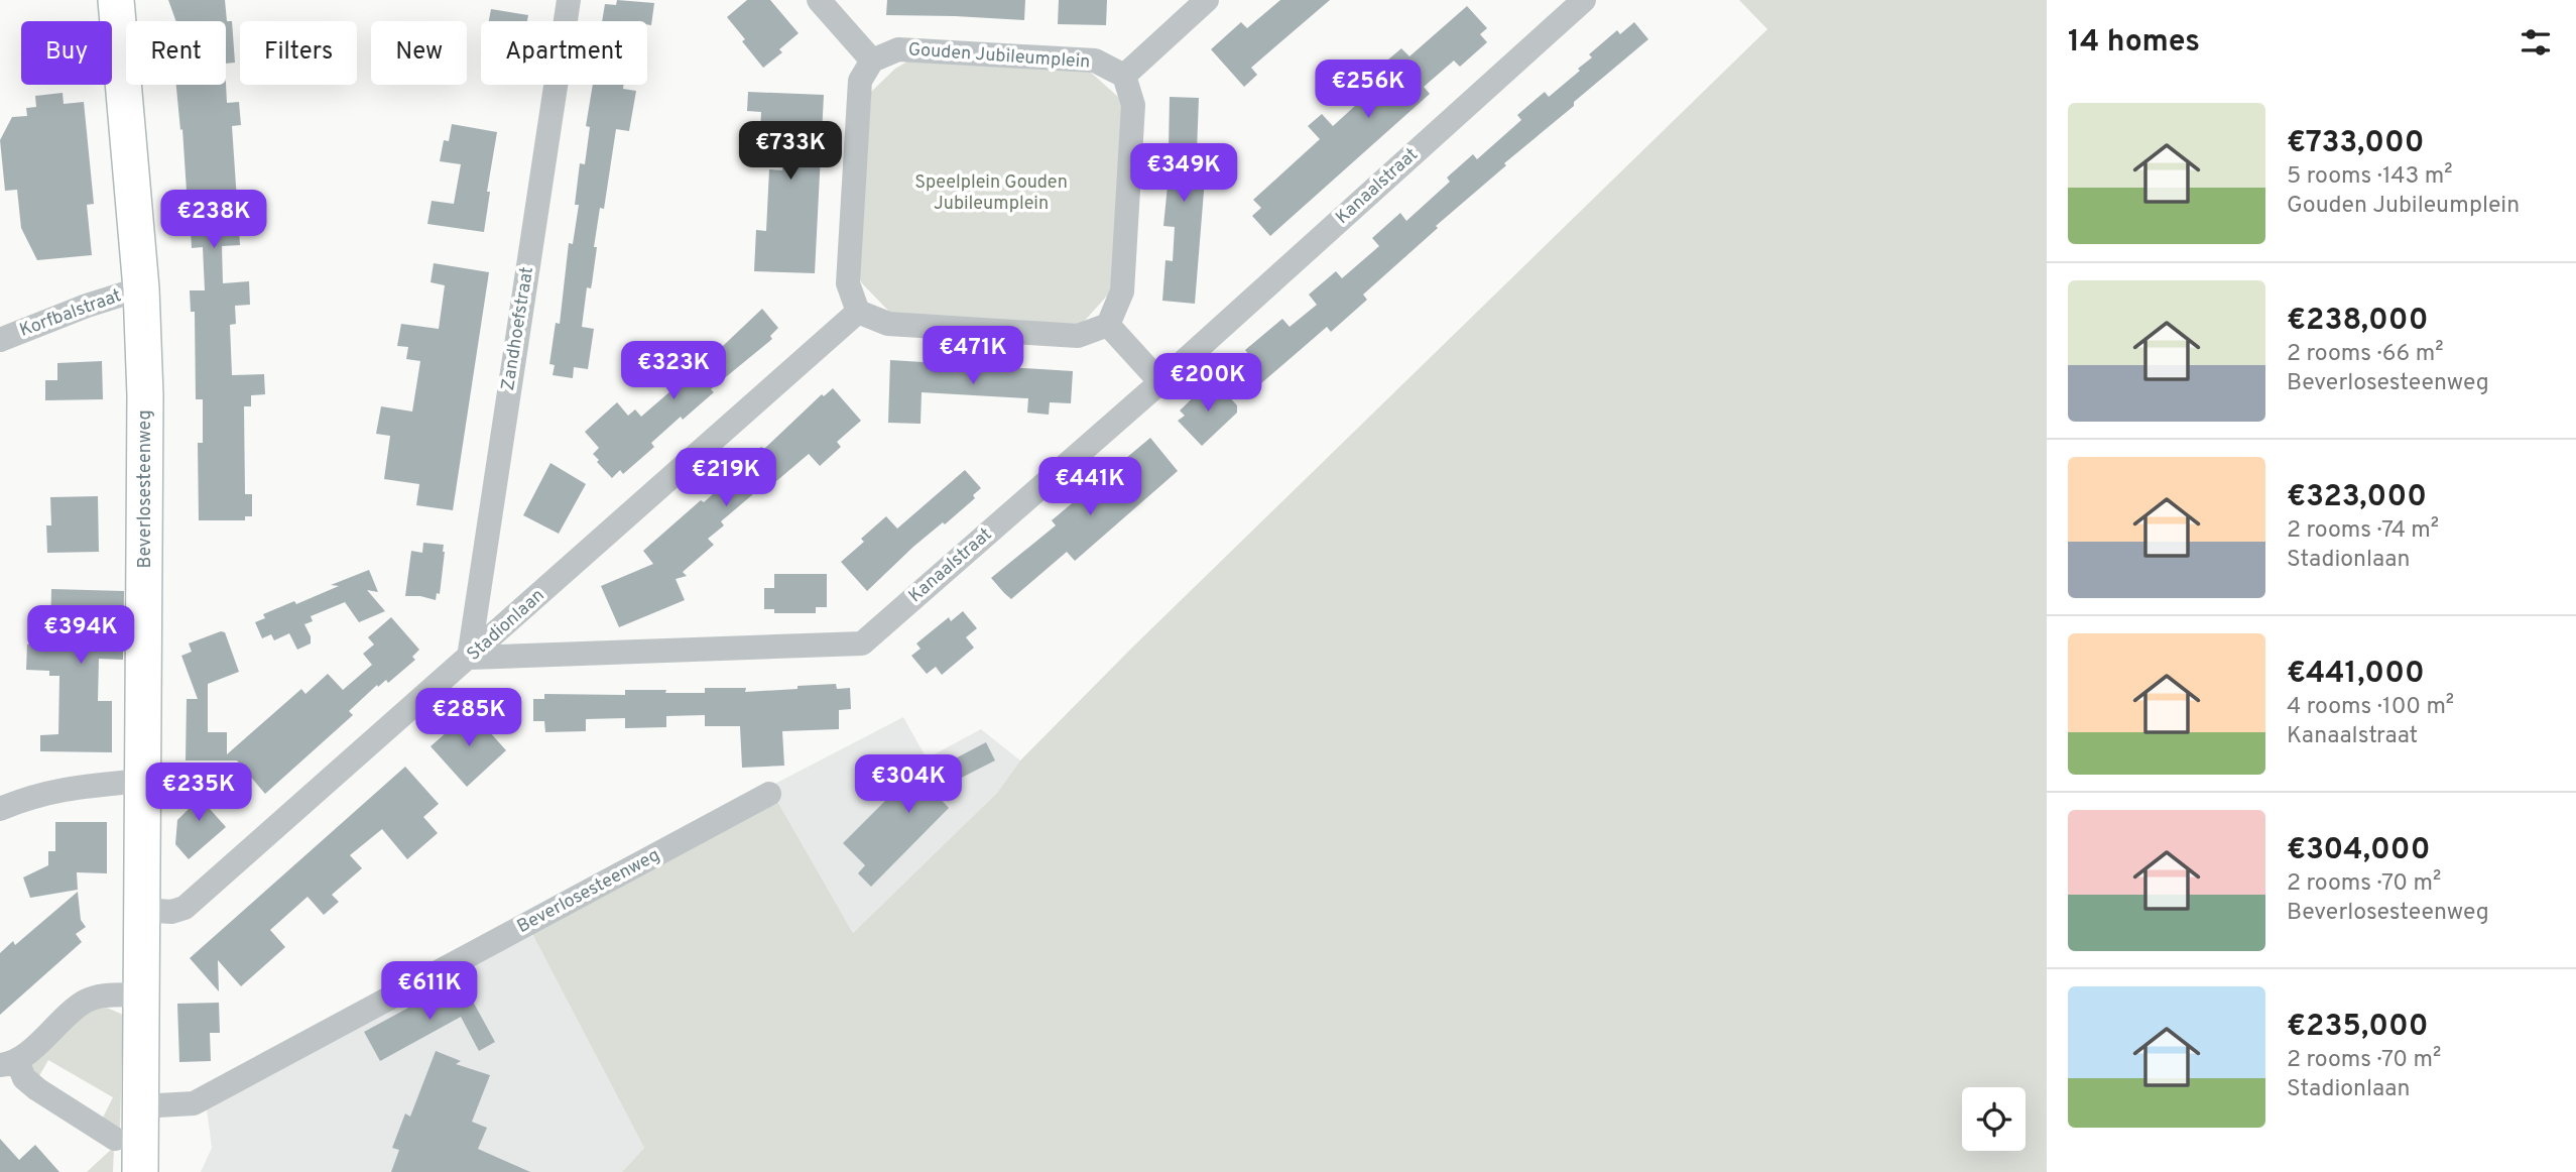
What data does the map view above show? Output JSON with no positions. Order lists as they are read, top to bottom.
{
  "streets": {
    "street": [
      "Gouden Jubileumplein",
      "Kanaalstraat",
      "Korfbalstraat",
      "Zandhoefstraat",
      "Beverlosesteenweg",
      "Stadionlaan"
    ]
  },
  "crossings": [
    ["Kanaalstraat", "Zandhoefstraat"],
    ["Kanaalstraat", "Stadionlaan"],
    ["Korfbalstraat", "Beverlosesteenweg"],
    ["Zandhoefstraat", "Stadionlaan"],
    ["Beverlosesteenweg", "Stadionlaan"]
  ],
  "parks": ["Speelplein Gouden Jubileumplein"],
  "page": {
    "heading": "14 homes",
    "chip": [
      "Buy",
      "Rent",
      "Filters",
      "New",
      "Apartment"
    ],
    "price": [
      "€256K",
      "€733K",
      "€349K",
      "€238K",
      "€471K",
      "€323K",
      "€200K",
      "€219K",
      "€441K",
      "€394K",
      "€285K",
      "€304K",
      "€235K",
      "€611K"
    ],
    "list": [
      {
        "name": "€733,000",
        "note": "5 rooms · 143 m² · Gouden Jubileumplein"
      },
      {
        "name": "€238,000",
        "note": "2 rooms · 66 m² · Beverlosesteenweg"
      },
      {
        "name": "€323,000",
        "note": "2 rooms · 74 m² · Stadionlaan"
      },
      {
        "name": "€441,000",
        "note": "4 rooms · 100 m² · Kanaalstraat"
      },
      {
        "name": "€304,000",
        "note": "2 rooms · 70 m² · Beverlosesteenweg"
      },
      {
        "name": "€235,000",
        "note": "2 rooms · 70 m² · Stadionlaan"
      }
    ]
  }
}
